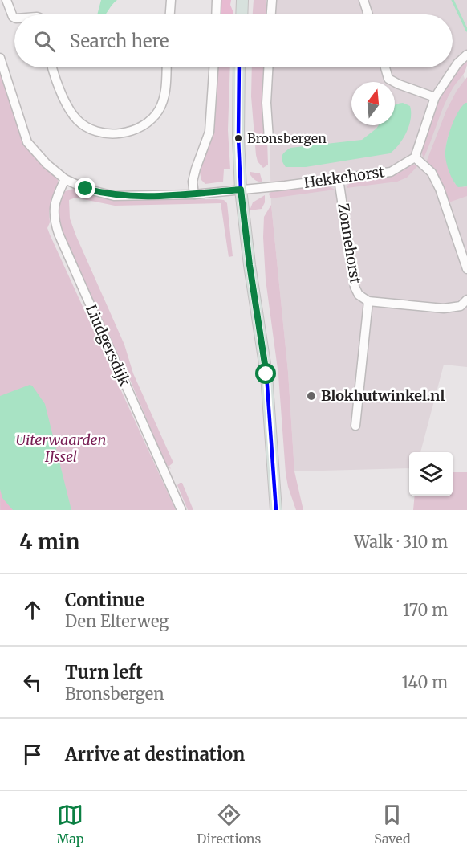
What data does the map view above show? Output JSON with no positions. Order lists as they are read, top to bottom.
{
  "streets": {
    "street": ["Hekkehorst", "Zonnehorst", "Liudgersdijk"]
  },
  "crossings": [
    ["Hekkehorst", "Zonnehorst"]
  ],
  "parks": ["Uiterwaarden IJssel"],
  "places": ["Bronsbergen", "Blokhutwinkel.nl"],
  "north": "top",
  "page": {
    "search": "Search here",
    "heading": ["4 min", "Walk · 310 m"],
    "list": [
      ["Continue", "Den Elterweg", "170 m"],
      ["Turn left", "Bronsbergen", "140 m"],
      "Arrive at destination"
    ],
    "nav": ["Map", "Directions", "Saved"]
  }
}
